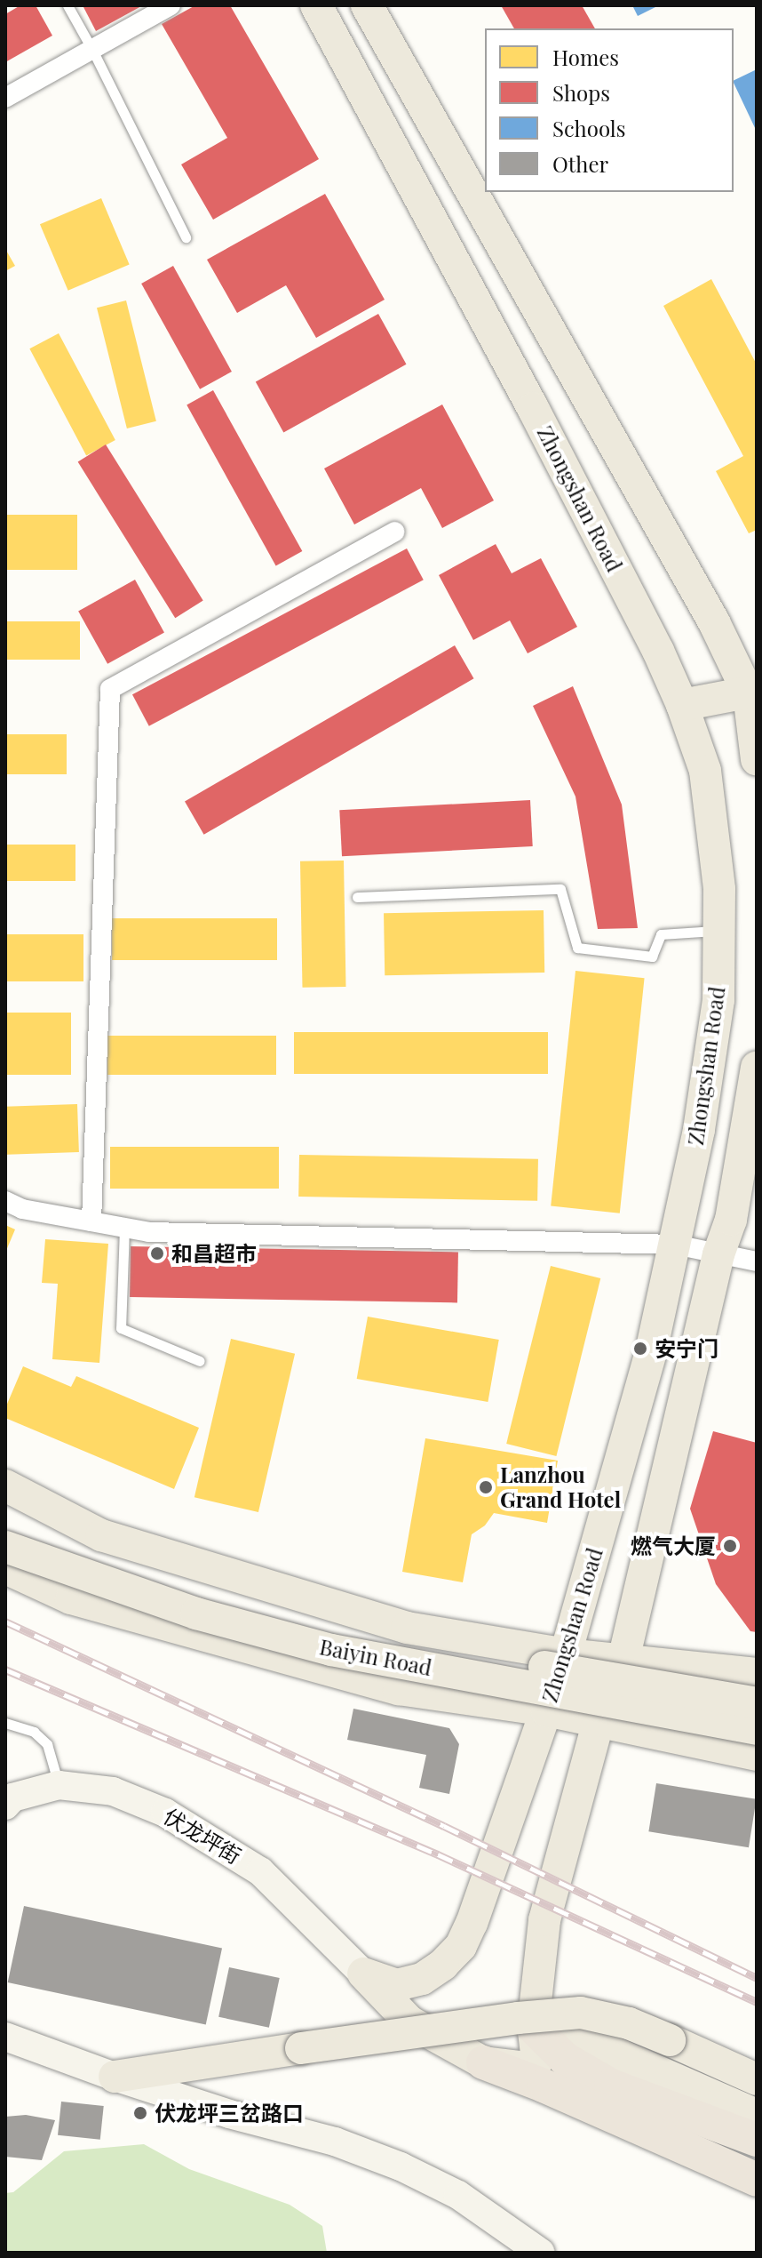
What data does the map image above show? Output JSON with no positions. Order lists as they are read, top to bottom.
{
  "streets": {
    "main road": ["Zhongshan Road", "Baiyin Road", "伏龙坪街"]
  },
  "crossings": [
    ["Zhongshan Road", "伏龙坪街"]
  ],
  "places": [
    "和昌超市",
    "安宁门",
    "Lanzhou Grand Hotel",
    "燃气大厦",
    "伏龙坪三岔路口"
  ],
  "legend": [
    "Homes",
    "Shops",
    "Schools",
    "Other"
  ]
}
